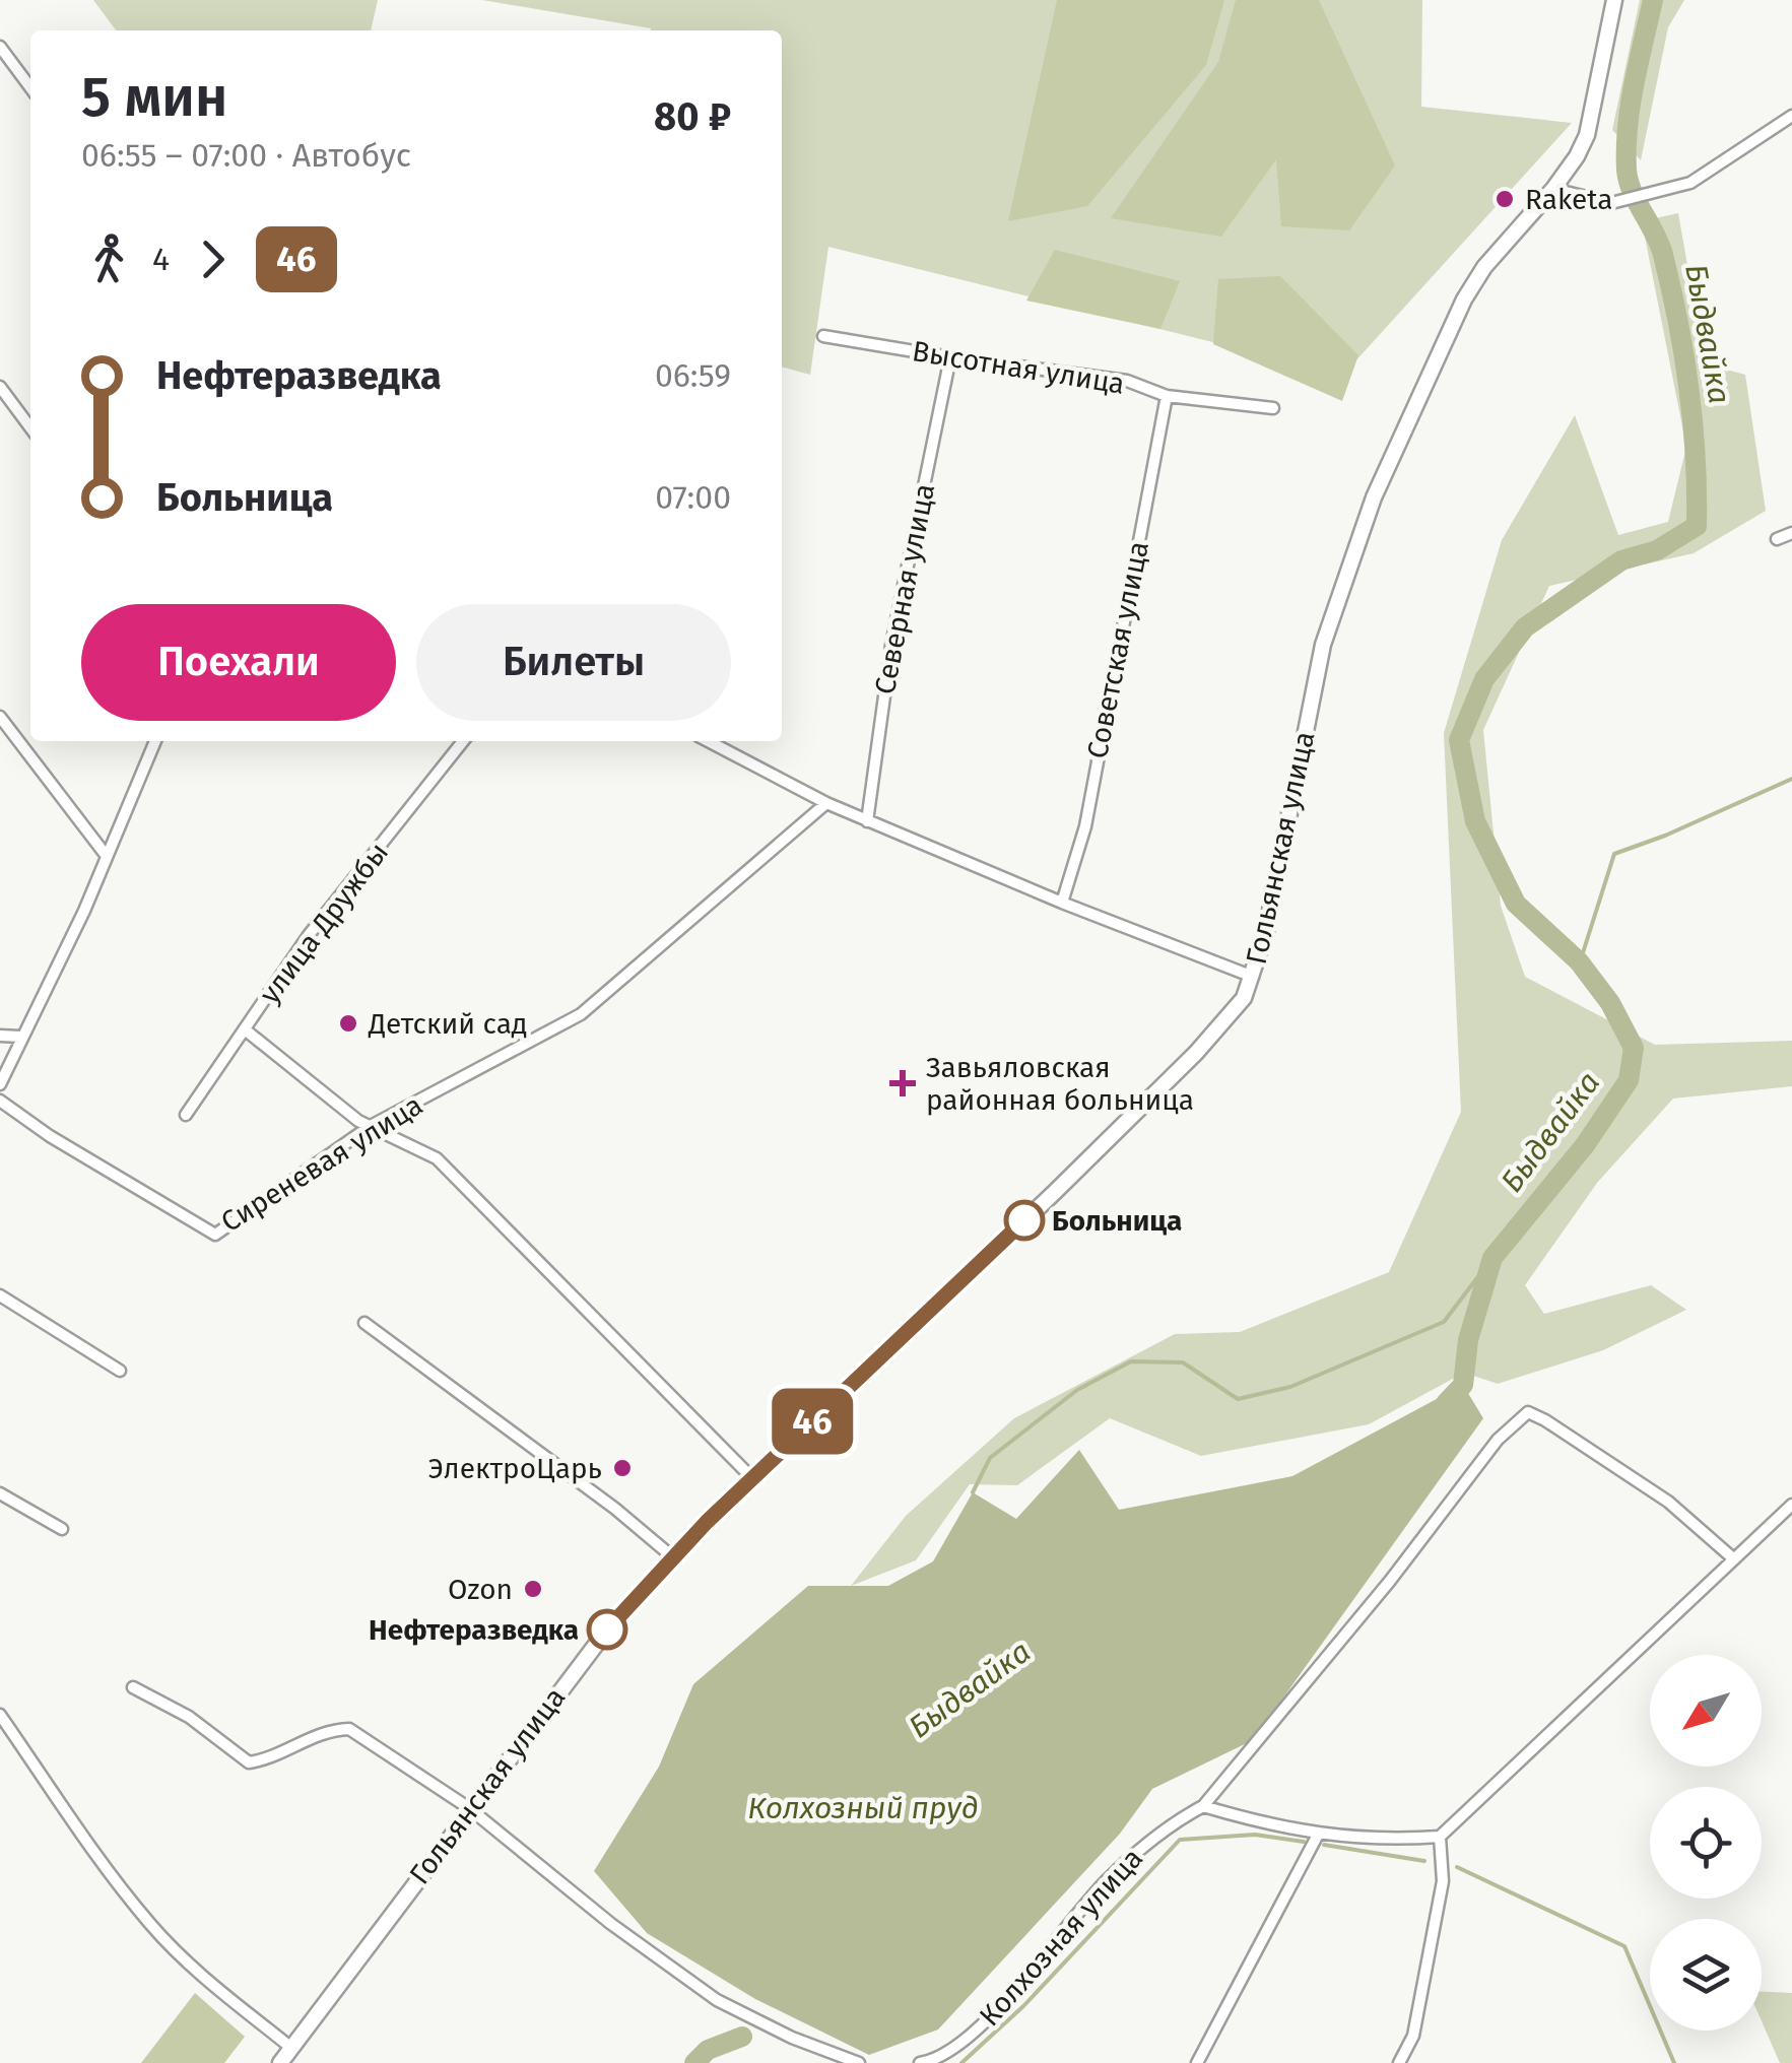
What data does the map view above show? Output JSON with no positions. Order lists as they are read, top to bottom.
{
  "streets": {
    "main road": ["Гольянская улица"],
    "street": [
      "Высотная улица",
      "Северная улица",
      "Советская улица",
      "улица Дружбы",
      "Сиреневая улица",
      "Колхозная улица"
    ]
  },
  "crossings": [
    ["Высотная улица", "Северная улица"],
    ["Высотная улица", "Советская улица"]
  ],
  "water": ["Быдвайка", "Колхозный пруд"],
  "places": {
    "other": [
      "Raketa",
      "Детский сад",
      "Больница",
      "ЭлектроЦарь",
      "Ozon",
      "Нефтеразведка"
    ],
    "health": ["Завьяловская районная больница"]
  },
  "lines": ["bus line 46"],
  "north": "bottom left",
  "page": {
    "on_map": "46",
    "heading": ["5 мин", "06:55 – 07:00 · Автобус", "80 ₽"],
    "legs": ["4", "46"],
    "list": [
      {
        "name": "Нефтеразведка",
        "value": "06:59"
      },
      {
        "name": "Больница",
        "value": "07:00"
      }
    ],
    "buttons": ["Поехали", "Билеты"]
  }
}
